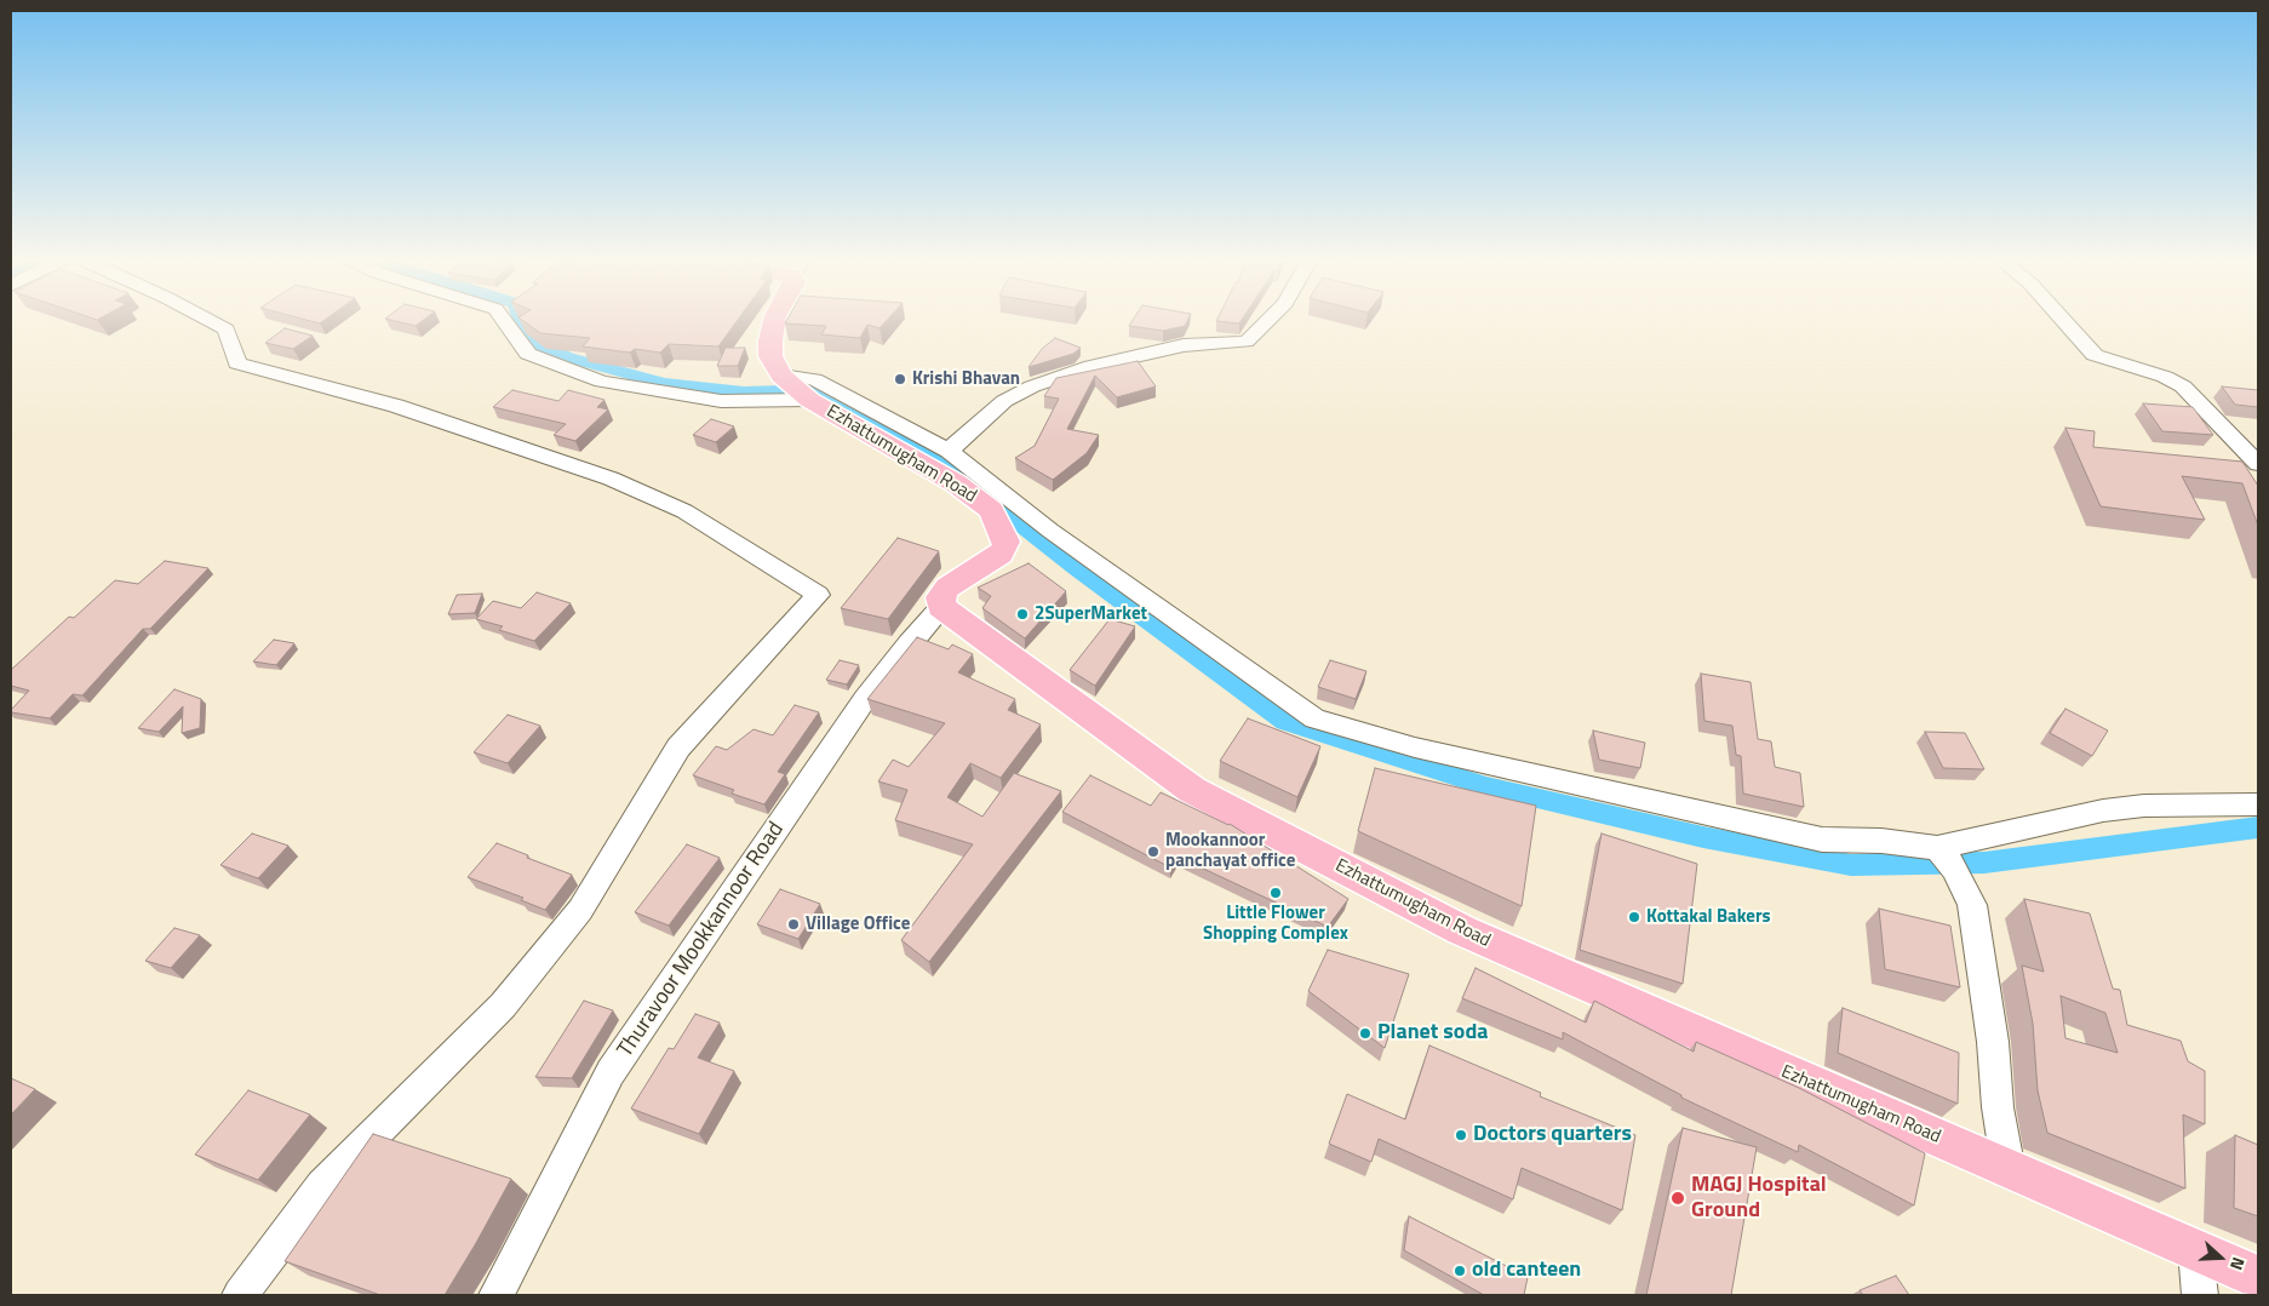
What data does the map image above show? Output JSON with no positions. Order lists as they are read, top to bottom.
{
  "streets": {
    "main road": ["Ezhattumugham Road"],
    "street": ["Thuravoor Mookkannoor Road"]
  },
  "crossings": [
    ["Ezhattumugham Road", "Thuravoor Mookkannoor Road"]
  ],
  "places": [
    "Krishi Bhavan",
    "2SuperMarket",
    "Mookannoor panchayat office",
    "Little Flower Shopping Complex",
    "Kottakal Bakers",
    "Village Office",
    "Planet soda",
    "Doctors quarters",
    "MAGJ Hospital Ground",
    "old canteen"
  ],
  "north": "right"
}
